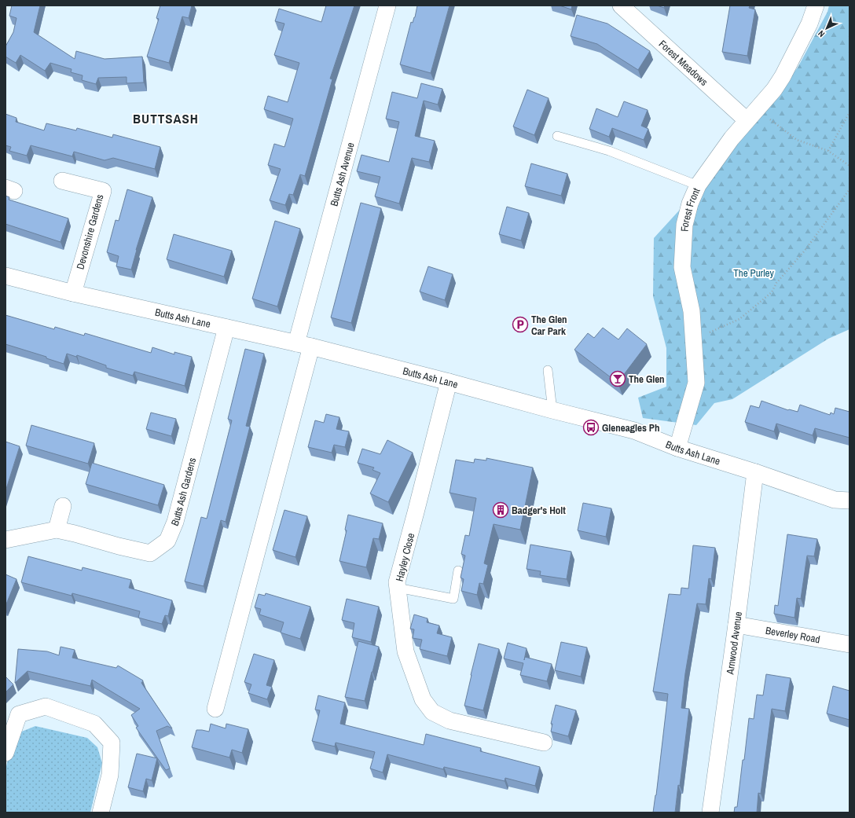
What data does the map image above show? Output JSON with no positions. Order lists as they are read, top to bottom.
{
  "streets": {
    "street": [
      "Forest Meadows",
      "Butts Ash Avenue",
      "Forest Front",
      "Devonshire Gardens",
      "Butts Ash Lane",
      "Butts Ash Gardens",
      "Hayley Close",
      "Beverley Road",
      "Arnwood Avenue"
    ]
  },
  "crossings": [
    ["Forest Meadows", "Forest Front"],
    ["Butts Ash Avenue", "Butts Ash Lane"],
    ["Forest Front", "Butts Ash Lane"],
    ["Devonshire Gardens", "Butts Ash Lane"],
    ["Butts Ash Lane", "Butts Ash Gardens"],
    ["Butts Ash Lane", "Hayley Close"],
    ["Butts Ash Lane", "Arnwood Avenue"],
    ["Beverley Road", "Arnwood Avenue"]
  ],
  "districts": ["BUTTSASH"],
  "parks": ["The Purley"],
  "places": {
    "parking": ["The Glen Car Park"],
    "bar": ["The Glen"],
    "bus stop": ["Gleneagles Ph"],
    "building": ["Badger's Holt"]
  },
  "north": "bottom left"
}
